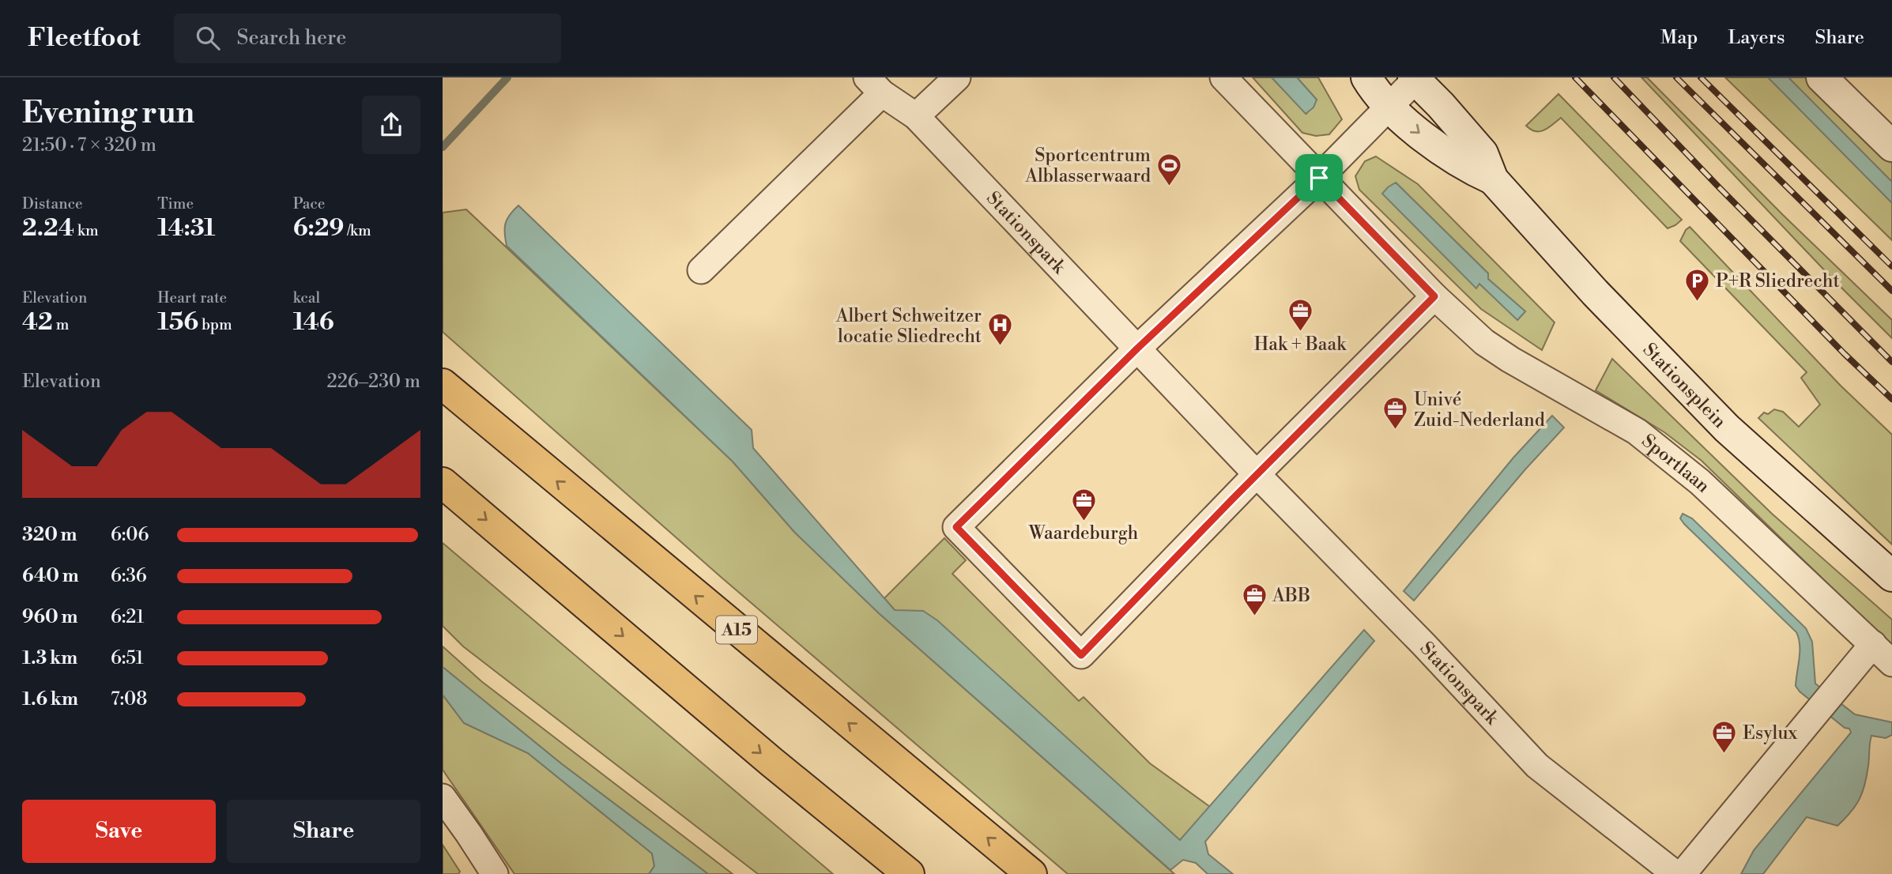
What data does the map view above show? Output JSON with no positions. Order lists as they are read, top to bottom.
{
  "streets": {
    "highway": ["A15"],
    "main road": ["Stationsplein"],
    "street": ["Stationspark", "Sportlaan"]
  },
  "places": {
    "sports": ["Sportcentrum Alblasserwaard"],
    "parking": ["P+R Sliedrecht"],
    "office": [
      "Hak + Baak",
      "Univé Zuid-Nederland",
      "Waardeburgh",
      "ABB",
      "Esylux"
    ],
    "hospital": ["Albert Schweitzer locatie Sliedrecht"]
  },
  "page": {
    "header": "Fleetfoot",
    "search": "Search here",
    "nav": ["Map", "Layers", "Share"],
    "heading": ["Evening run", "21:50 · 7 × 320 m"],
    "stats": [
      ["Distance", "2.24 km"],
      ["Time", "14:31"],
      ["Pace", "6:29 /km"],
      ["Elevation", "42 m"],
      ["Heart rate", "156 bpm"],
      ["kcal", "146"]
    ],
    "chart": ["Elevation", "226–230 m"],
    "list": [
      {
        "name": "320 m",
        "note": "6:06"
      },
      {
        "name": "640 m",
        "note": "6:36"
      },
      {
        "name": "960 m",
        "note": "6:21"
      },
      {
        "name": "1.3 km",
        "note": "6:51"
      },
      {
        "name": "1.6 km",
        "note": "7:08"
      }
    ],
    "buttons": ["Save", "Share"]
  }
}
